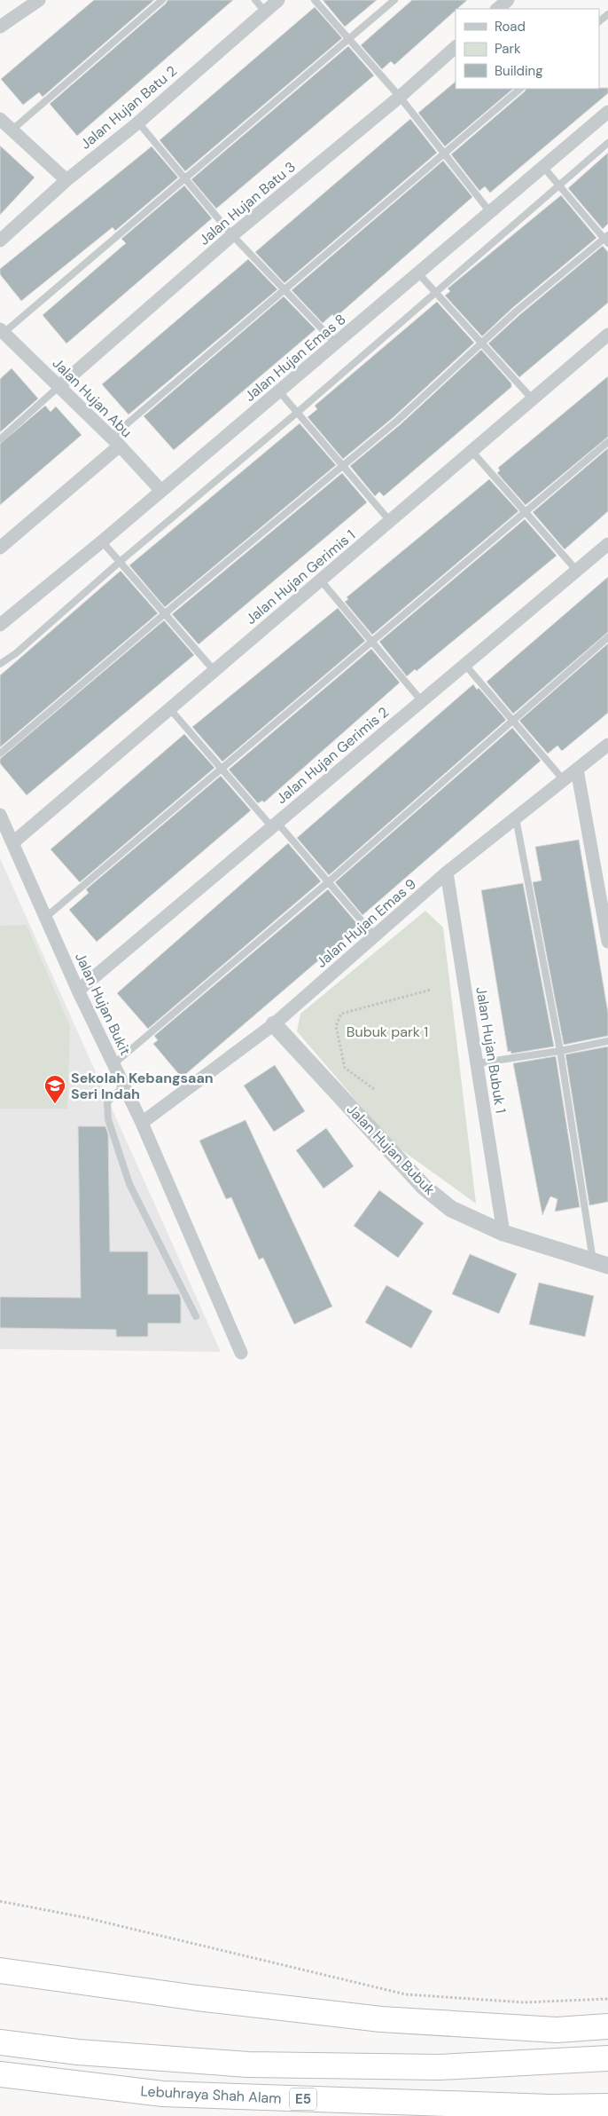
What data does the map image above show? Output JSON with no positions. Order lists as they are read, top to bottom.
{
  "streets": {
    "highway": ["Lebuhraya Shah Alam", "E5"],
    "street": [
      "Jalan Hujan Batu 2",
      "Jalan Hujan Batu 3",
      "Jalan Hujan Emas 8",
      "Jalan Hujan Abu",
      "Jalan Hujan Gerimis 1",
      "Jalan Hujan Gerimis 2",
      "Jalan Hujan Emas 9",
      "Jalan Hujan Bukit",
      "Jalan Hujan Bubuk 1",
      "Jalan Hujan Bubuk"
    ]
  },
  "crossings": [
    ["Jalan Hujan Batu 3", "Jalan Hujan Abu"],
    ["Jalan Hujan Emas 8", "Jalan Hujan Abu"],
    ["Jalan Hujan Gerimis 1", "Jalan Hujan Bukit"],
    ["Jalan Hujan Gerimis 2", "Jalan Hujan Bukit"],
    ["Jalan Hujan Emas 9", "Jalan Hujan Bukit"],
    ["Jalan Hujan Emas 9", "Jalan Hujan Bubuk 1"],
    ["Jalan Hujan Emas 9", "Jalan Hujan Bubuk"],
    ["Jalan Hujan Bubuk 1", "Jalan Hujan Bubuk"]
  ],
  "parks": ["Bubuk park 1"],
  "places": {
    "school or university": ["Sekolah Kebangsaan Seri Indah"]
  },
  "legend": ["Road", "Park", "Building"]
}
